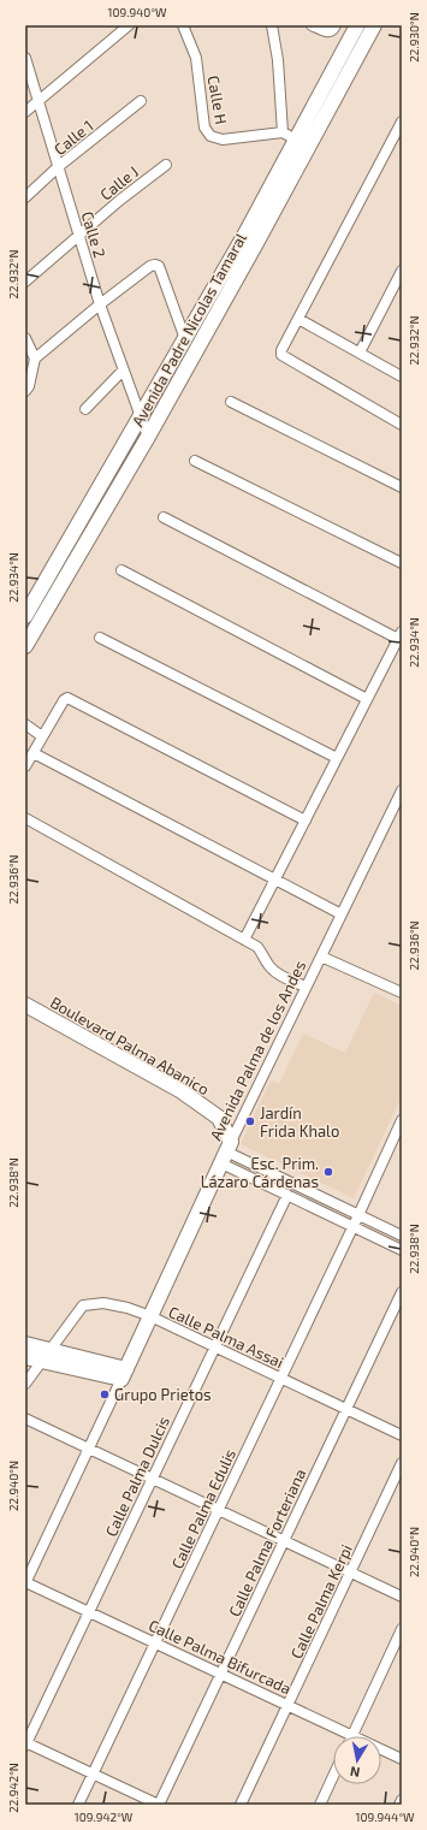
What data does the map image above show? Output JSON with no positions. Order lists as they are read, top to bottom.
{
  "streets": {
    "street": [
      "Calle H",
      "Calle 1",
      "Calle J",
      "Calle 2",
      "Avenida Padre Nicolas Tamaral",
      "Boulevard Palma Abanico",
      "Avenida Palma de los Andes",
      "Calle Palma Assai",
      "Calle Palma Dulcis",
      "Calle Palma Edulis",
      "Calle Palma Forteriana",
      "Calle Palma Kerpi",
      "Calle Palma Bifurcada"
    ]
  },
  "crossings": [
    ["Calle H", "Avenida Padre Nicolas Tamaral"],
    ["Calle 1", "Calle 2"],
    ["Calle J", "Calle 2"],
    ["Calle 2", "Avenida Padre Nicolas Tamaral"],
    ["Boulevard Palma Abanico", "Avenida Palma de los Andes"],
    ["Avenida Palma de los Andes", "Calle Palma Assai"],
    ["Calle Palma Assai", "Calle Palma Dulcis"],
    ["Calle Palma Assai", "Calle Palma Edulis"],
    ["Calle Palma Assai", "Calle Palma Forteriana"],
    ["Calle Palma Dulcis", "Calle Palma Bifurcada"],
    ["Calle Palma Edulis", "Calle Palma Bifurcada"],
    ["Calle Palma Forteriana", "Calle Palma Bifurcada"],
    ["Calle Palma Kerpi", "Calle Palma Bifurcada"]
  ],
  "places": ["Jardín Frida Khalo", "Esc. Prim. Lázaro Cárdenas", "Grupo Prietos"],
  "north": "bottom",
  "coordinates": [
    "109.940°W",
    "22.930°N",
    "22.932°N",
    "22.934°N",
    "22.936°N",
    "22.938°N",
    "22.940°N",
    "22.942°N",
    "109.942°W",
    "109.944°W"
  ]
}
